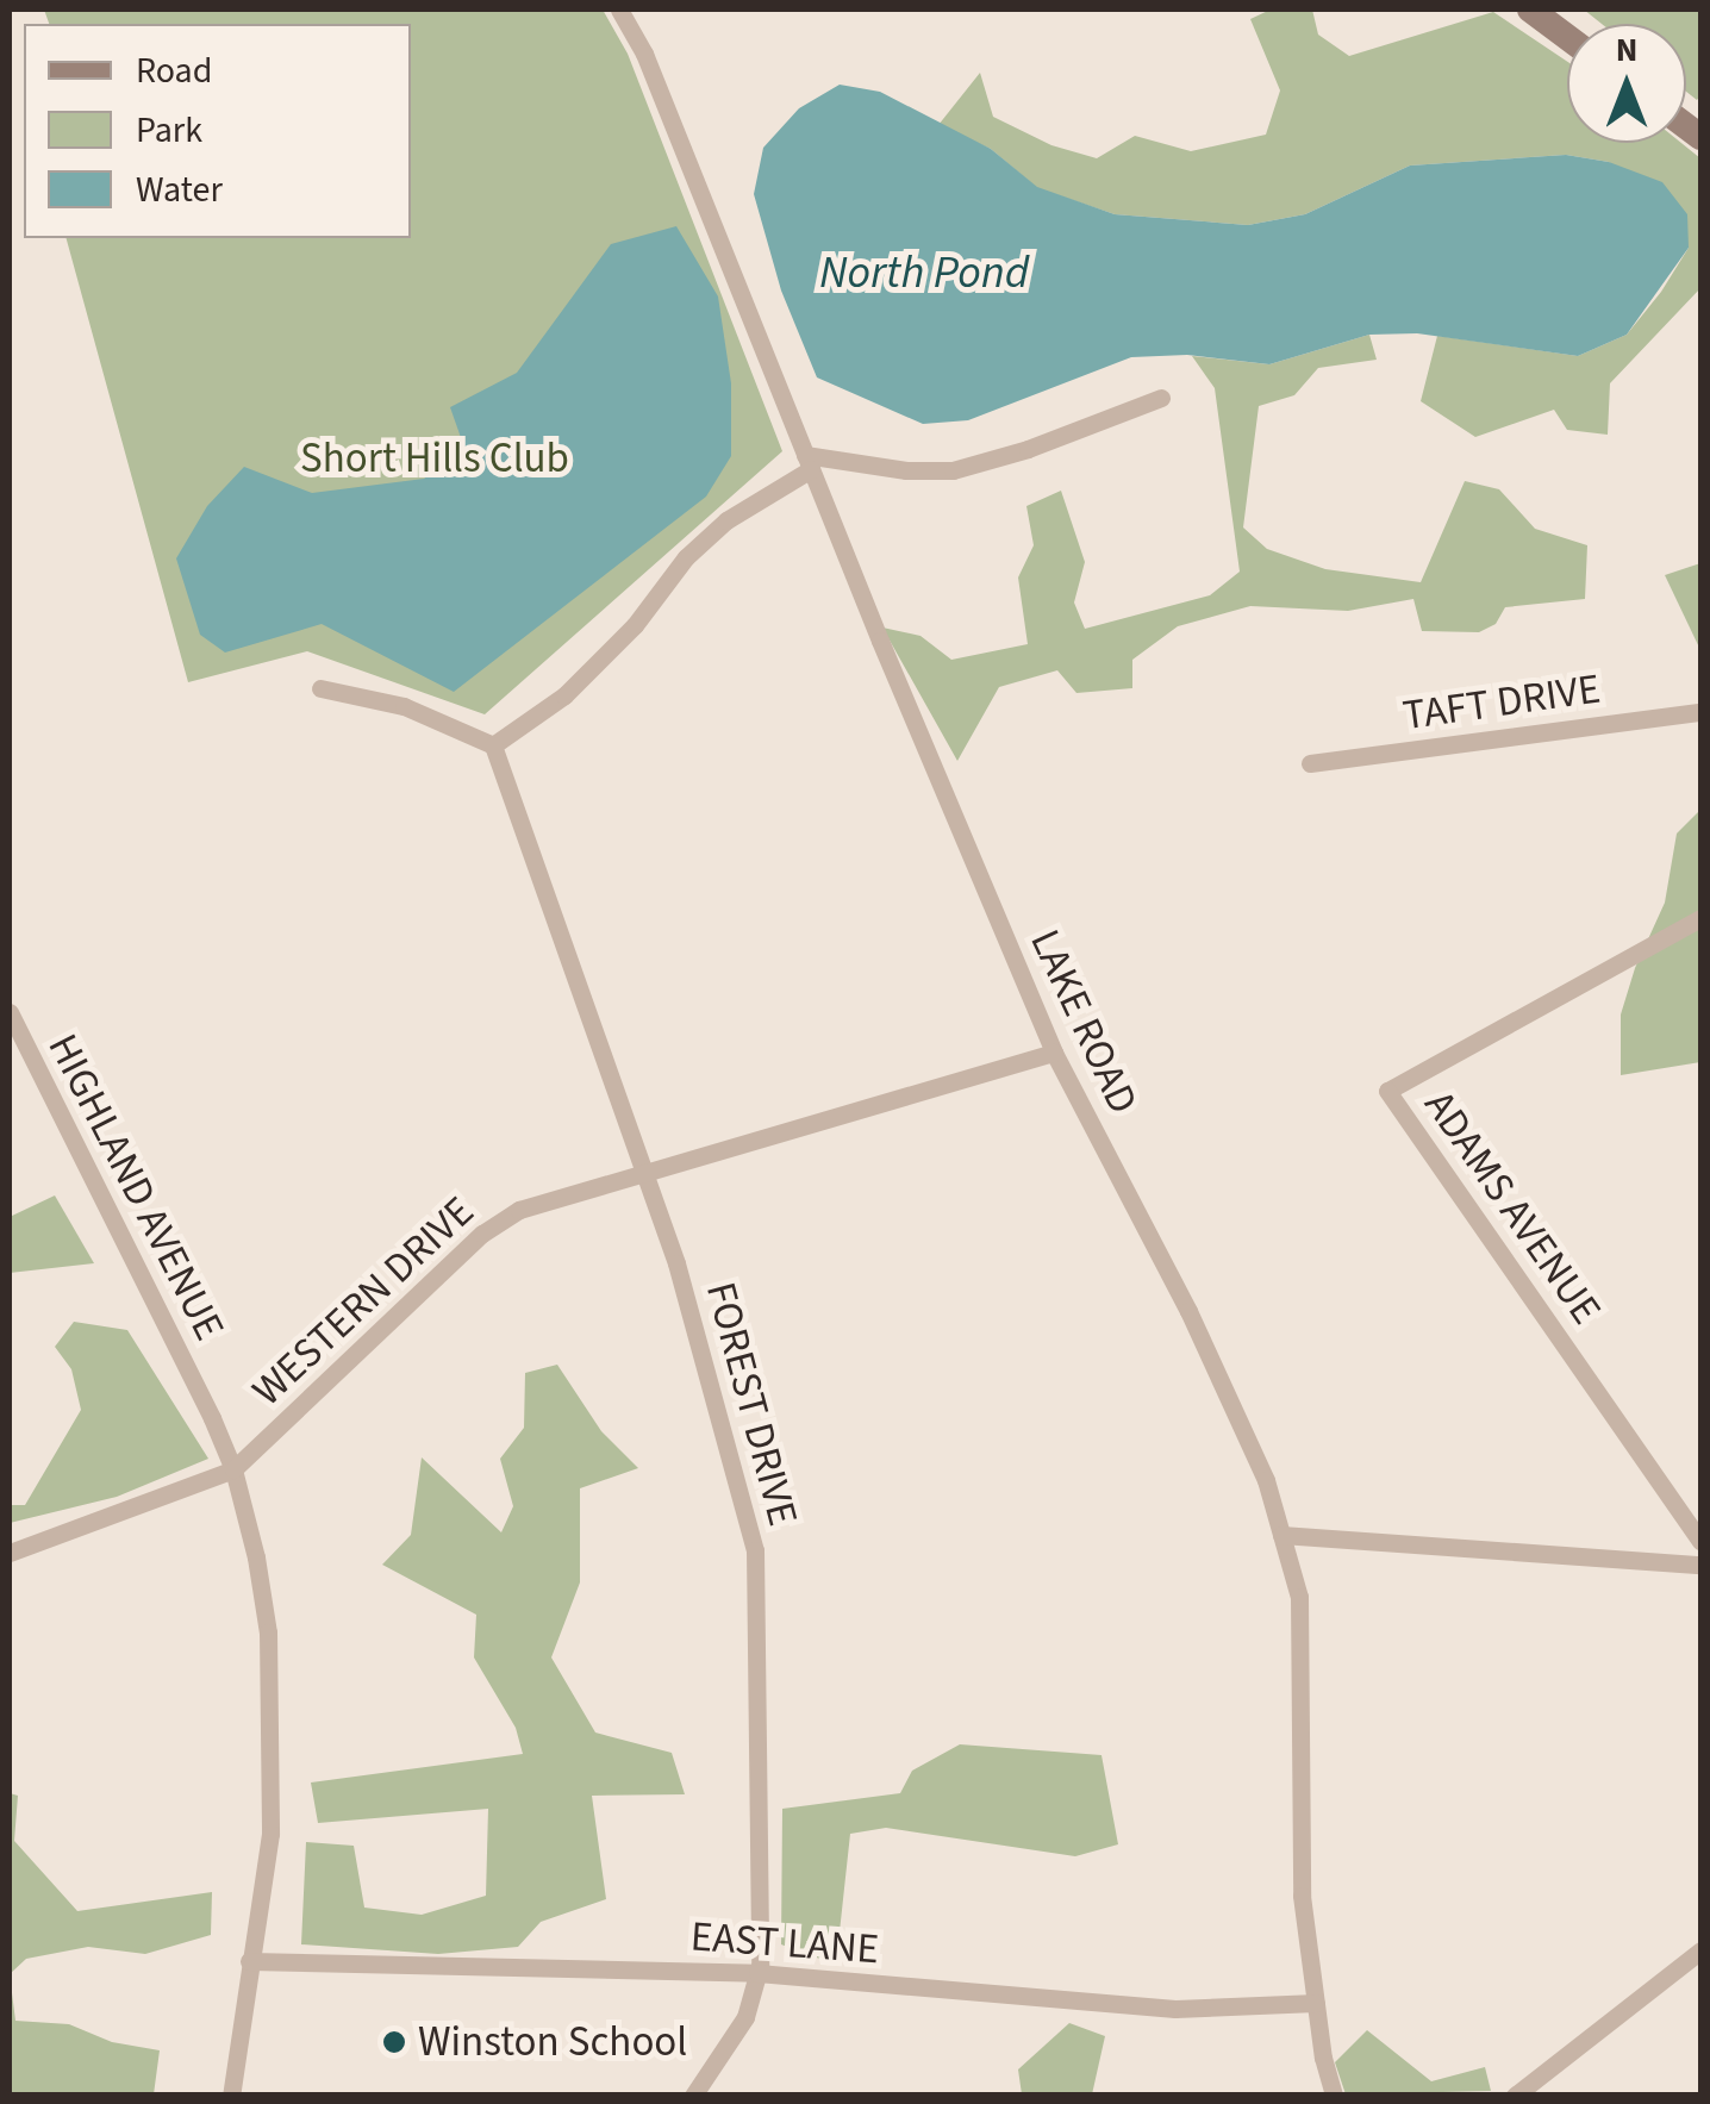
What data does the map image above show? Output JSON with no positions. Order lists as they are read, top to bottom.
{
  "streets": {
    "street": [
      "TAFT DRIVE",
      "LAKE ROAD",
      "HIGHLAND AVENUE",
      "ADAMS AVENUE",
      "WESTERN DRIVE",
      "FOREST DRIVE",
      "EAST LANE"
    ]
  },
  "crossings": [
    ["LAKE ROAD", "WESTERN DRIVE"],
    ["LAKE ROAD", "EAST LANE"],
    ["HIGHLAND AVENUE", "WESTERN DRIVE"],
    ["HIGHLAND AVENUE", "EAST LANE"],
    ["WESTERN DRIVE", "FOREST DRIVE"],
    ["FOREST DRIVE", "EAST LANE"]
  ],
  "water": ["North Pond"],
  "parks": ["Short Hills Club"],
  "places": ["Winston School"],
  "legend": ["Road", "Park", "Water"],
  "north": "top"
}
